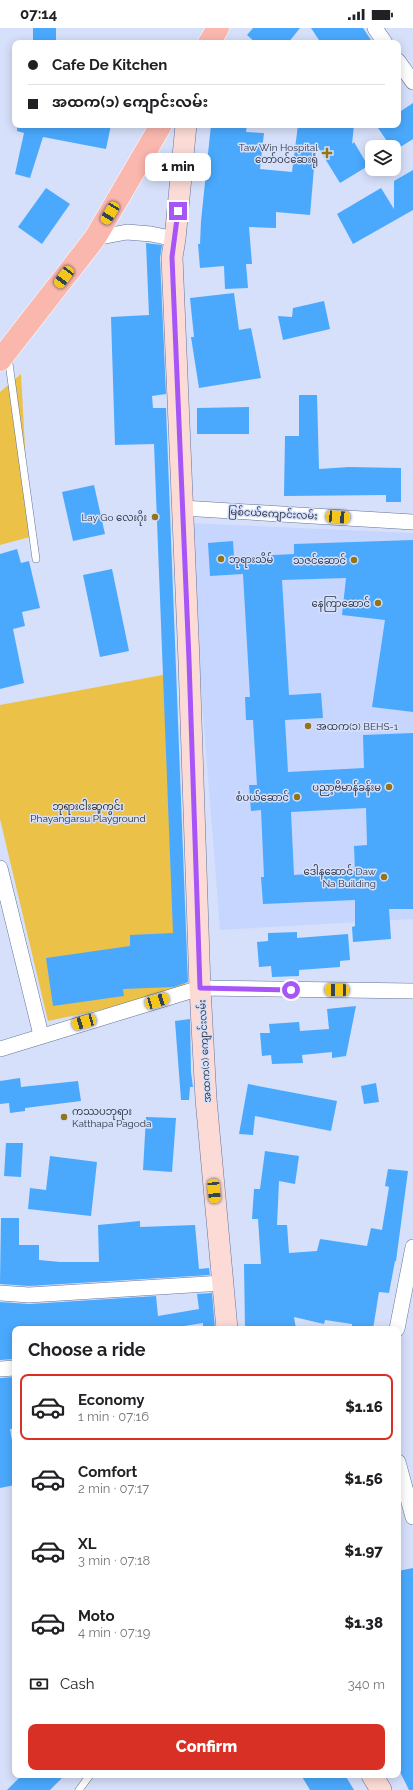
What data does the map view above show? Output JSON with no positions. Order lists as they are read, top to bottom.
{
  "streets": {
    "main road": ["အထက(၁) ကျောင်းလမ်း"],
    "street": ["မြစ်ငယ်ကျောင်းလမ်း"]
  },
  "crossings": [
    ["မြစ်ငယ်ကျောင်းလမ်း", "အထက(၁) ကျောင်းလမ်း"]
  ],
  "parks": ["ဘုရားငါးဆူကွင်း Phayangarsu Playground"],
  "places": {
    "health": ["Taw Win Hospital တော်ဝင်ဆေးရုံ"],
    "other": [
      "Lay Go လေးဂိုး",
      "ဘုရားသိမ်",
      "သဇင်ဆောင်",
      "နေကြာဆောင်",
      "အထက(၁) BEHS-1",
      "ပညာ့ဗိမာန်ခန်းမ",
      "စံပယ်ဆောင်",
      "ဒေါနဆောင် Daw Na Building",
      "ကဿပဘုရား Katthapa Pagoda"
    ]
  },
  "page": {
    "status": "07:14",
    "banner": ["Cafe De Kitchen", "အထက(၁) ကျောင်းလမ်း"],
    "bubble": "1 min",
    "heading": "Choose a ride",
    "list": [
      {
        "name": "Economy",
        "note": "1 min · 07:16",
        "value": "$1.16"
      },
      {
        "name": "Comfort",
        "note": "2 min · 07:17",
        "value": "$1.56"
      },
      {
        "name": "XL",
        "note": "3 min · 07:18",
        "value": "$1.97"
      },
      {
        "name": "Moto",
        "note": "4 min · 07:19",
        "value": "$1.38"
      }
    ],
    "pay": ["Cash", "340 m"],
    "buttons": "Confirm"
  }
}
